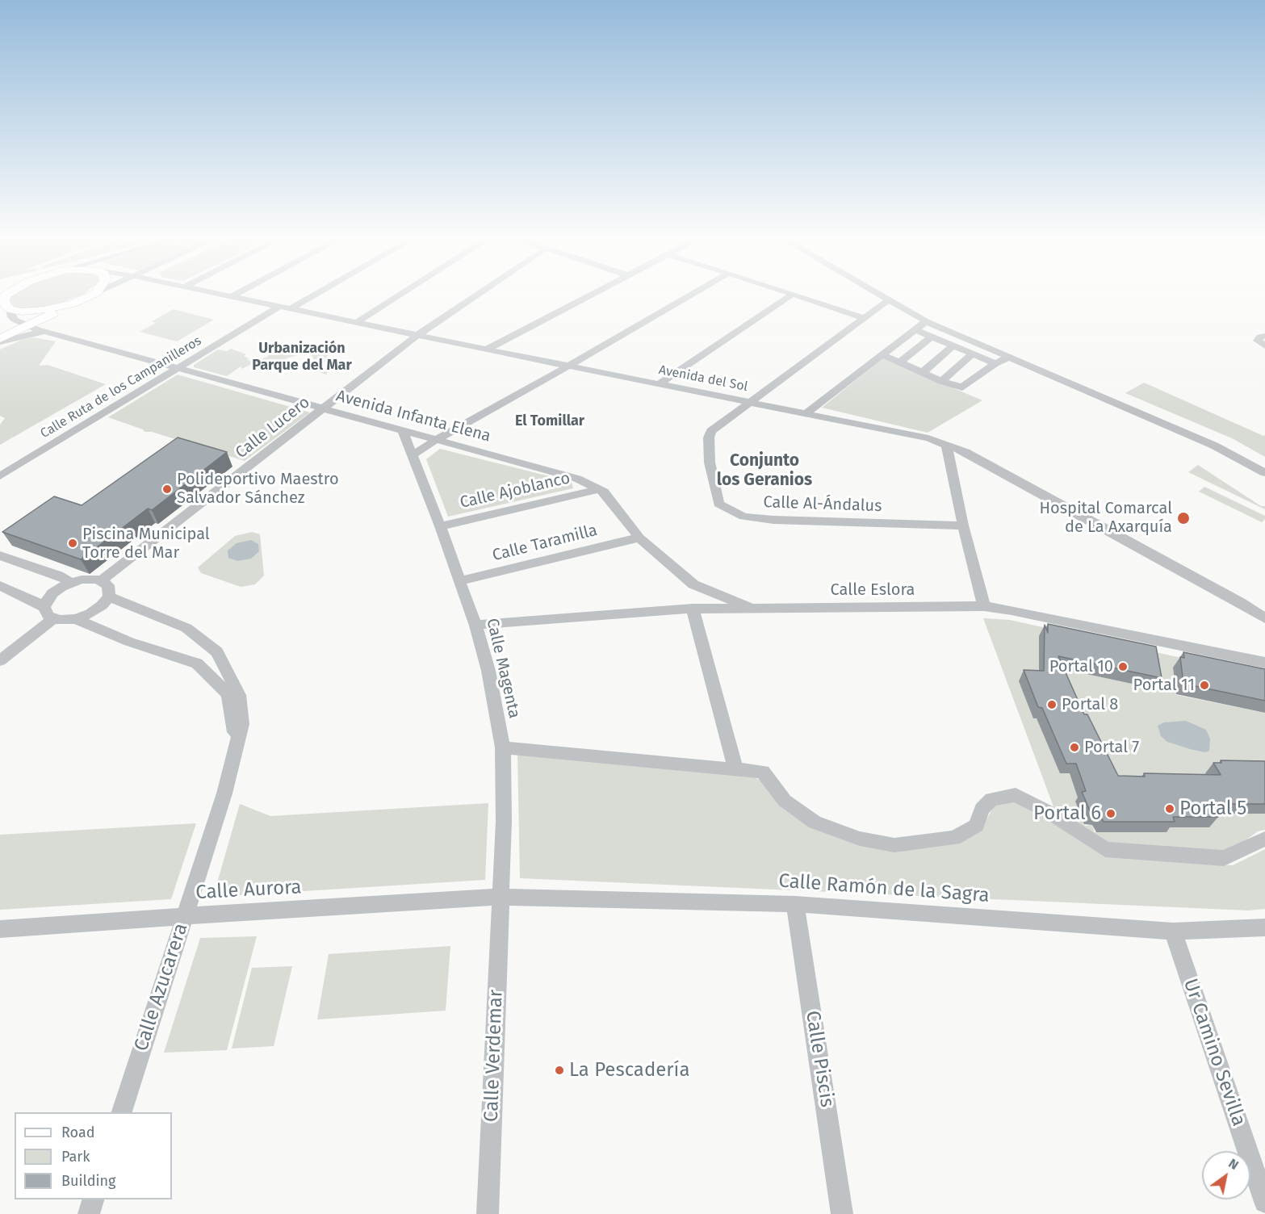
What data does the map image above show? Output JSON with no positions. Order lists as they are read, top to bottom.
{
  "streets": {
    "street": [
      "Avenida del Sol",
      "Calle Ruta de los Campanilleros",
      "Avenida Infanta Elena",
      "Calle Lucero",
      "Calle Ajoblanco",
      "Calle Al-Ándalus",
      "Calle Taramilla",
      "Calle Eslora",
      "Calle Magenta",
      "Calle Ramón de la Sagra",
      "Calle Aurora",
      "Calle Azucarera",
      "Ur Camino Sevilla",
      "Calle Verdemar",
      "Calle Piscis"
    ]
  },
  "crossings": [
    ["Avenida del Sol", "Calle Ruta de los Campanilleros"],
    ["Avenida del Sol", "Calle Lucero"],
    ["Avenida del Sol", "Calle Al-Ándalus"],
    ["Calle Ruta de los Campanilleros", "Avenida Infanta Elena"],
    ["Avenida Infanta Elena", "Calle Lucero"],
    ["Avenida Infanta Elena", "Calle Ajoblanco"],
    ["Avenida Infanta Elena", "Calle Taramilla"],
    ["Avenida Infanta Elena", "Calle Eslora"],
    ["Avenida Infanta Elena", "Calle Magenta"],
    ["Calle Ajoblanco", "Calle Magenta"],
    ["Calle Taramilla", "Calle Magenta"],
    ["Calle Eslora", "Calle Magenta"],
    ["Calle Magenta", "Calle Ramón de la Sagra"],
    ["Calle Magenta", "Calle Aurora"],
    ["Calle Magenta", "Calle Verdemar"],
    ["Calle Ramón de la Sagra", "Calle Aurora"],
    ["Calle Ramón de la Sagra", "Ur Camino Sevilla"],
    ["Calle Ramón de la Sagra", "Calle Verdemar"],
    ["Calle Ramón de la Sagra", "Calle Piscis"],
    ["Calle Aurora", "Calle Azucarera"],
    ["Calle Aurora", "Calle Verdemar"]
  ],
  "districts": ["Urbanización Parque del Mar", "El Tomillar", "Conjunto los Geranios"],
  "places": [
    "Polideportivo Maestro Salvador Sánchez",
    "Hospital Comarcal de La Axarquía",
    "Piscina Municipal Torre del Mar",
    "Portal 10",
    "Portal 11",
    "Portal 8",
    "Portal 7",
    "Portal 5",
    "Portal 6",
    "La Pescadería"
  ],
  "legend": ["Road", "Park", "Building"],
  "north": "top right"
}
